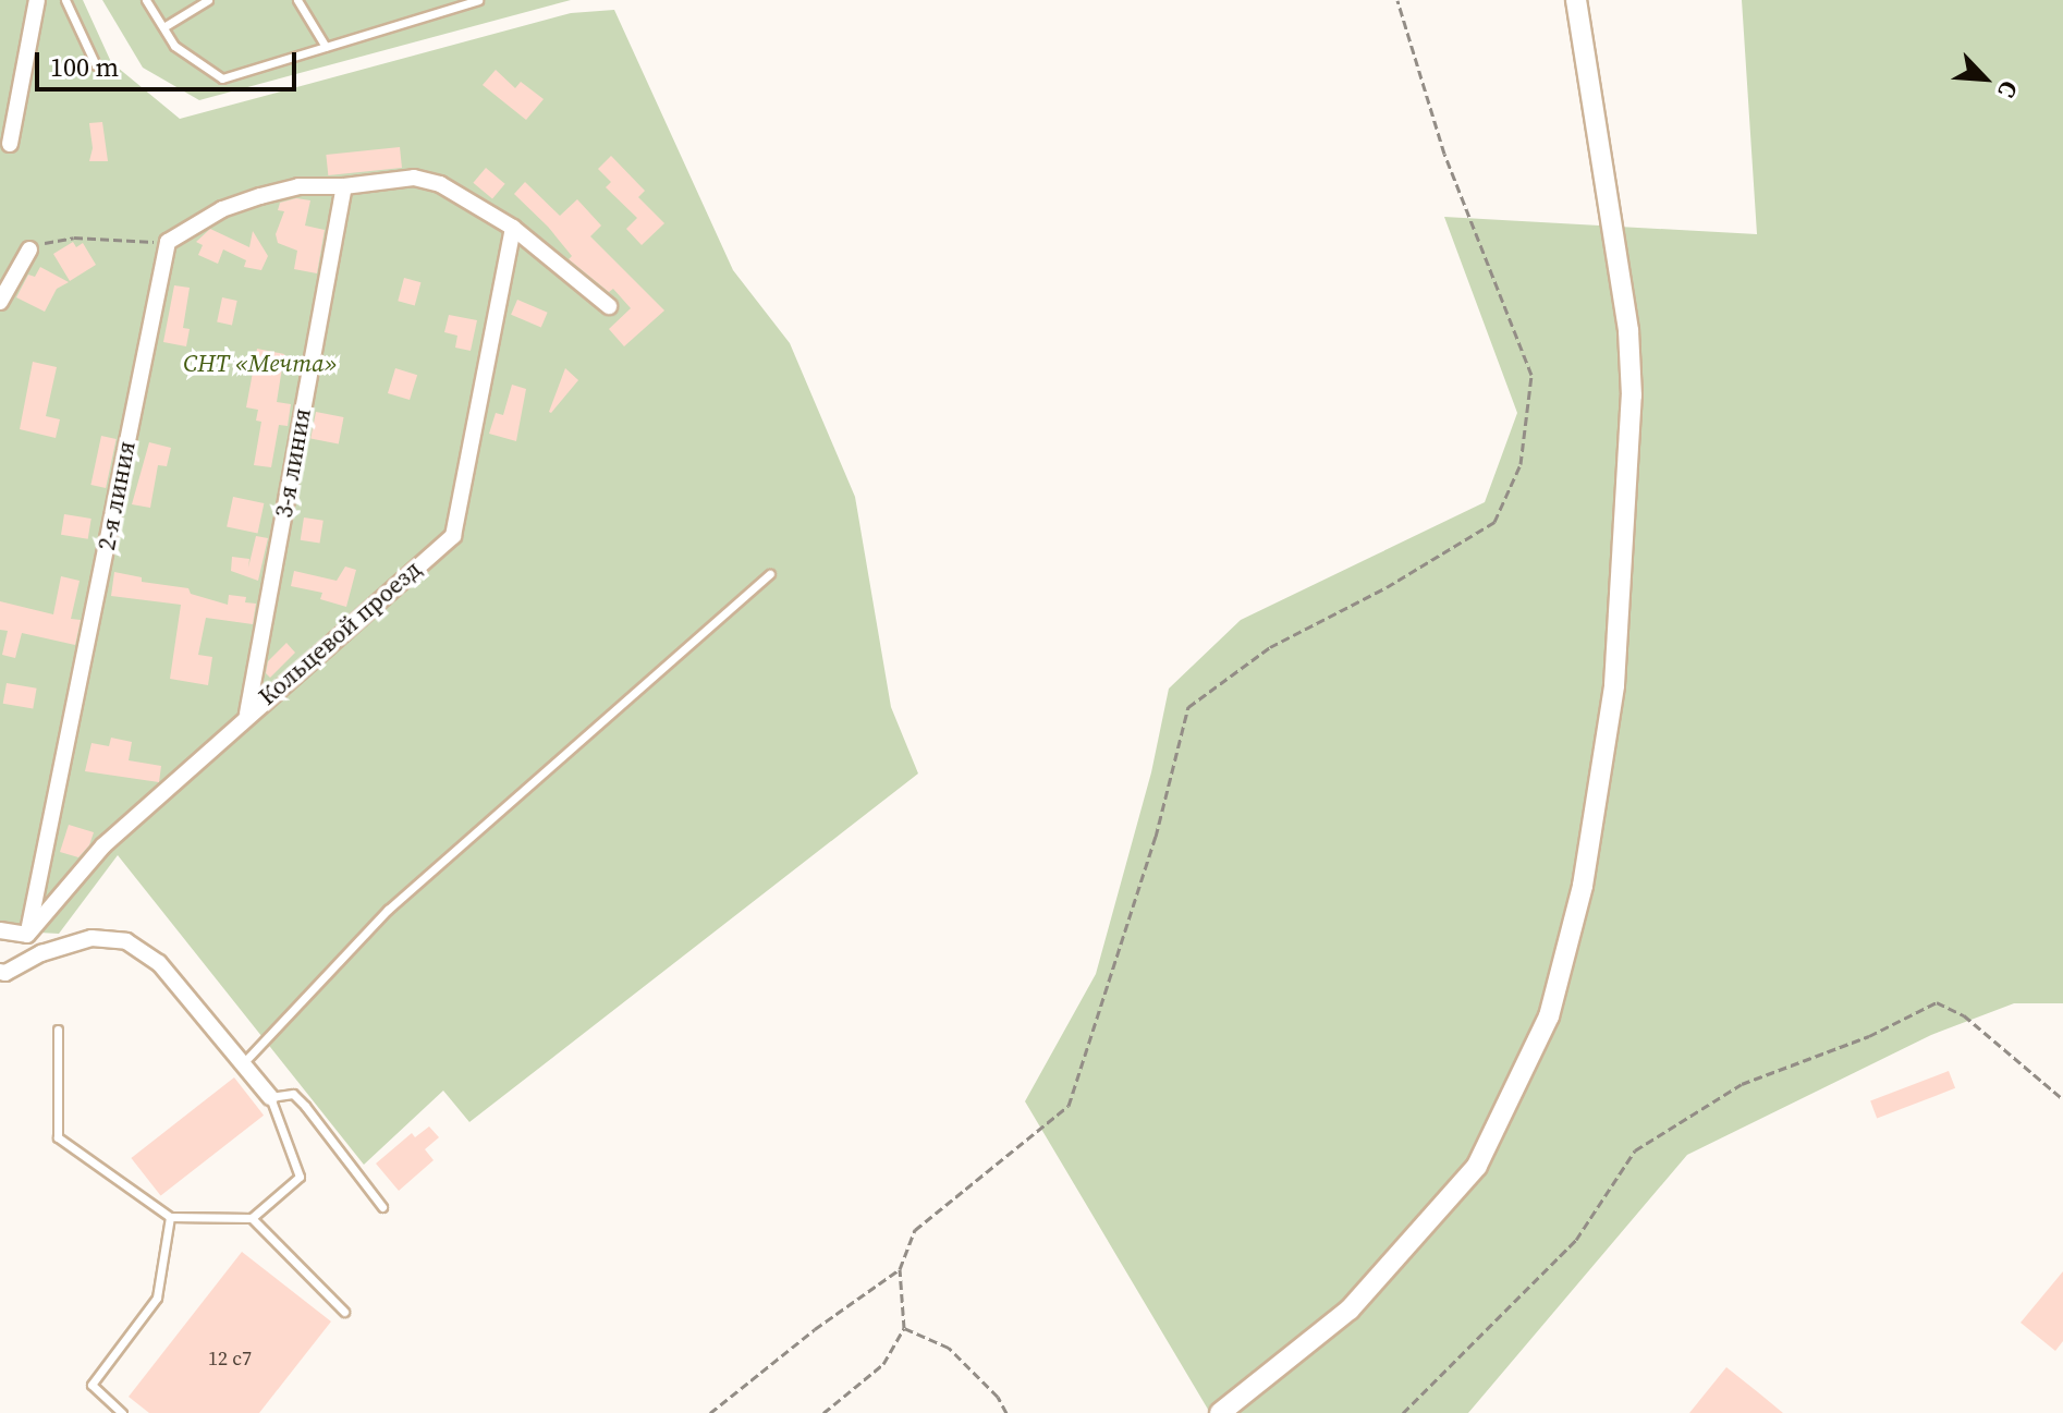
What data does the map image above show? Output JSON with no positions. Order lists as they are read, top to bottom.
{
  "streets": {
    "street": ["3-я линия", "2-я линия", "Кольцевой проезд"]
  },
  "crossings": [
    ["3-я линия", "Кольцевой проезд"],
    ["2-я линия", "Кольцевой проезд"]
  ],
  "parks": ["СНТ «Мечта»"],
  "house_numbers": ["12 с7"],
  "scale_bar": "100 m",
  "north": "bottom right"
}
